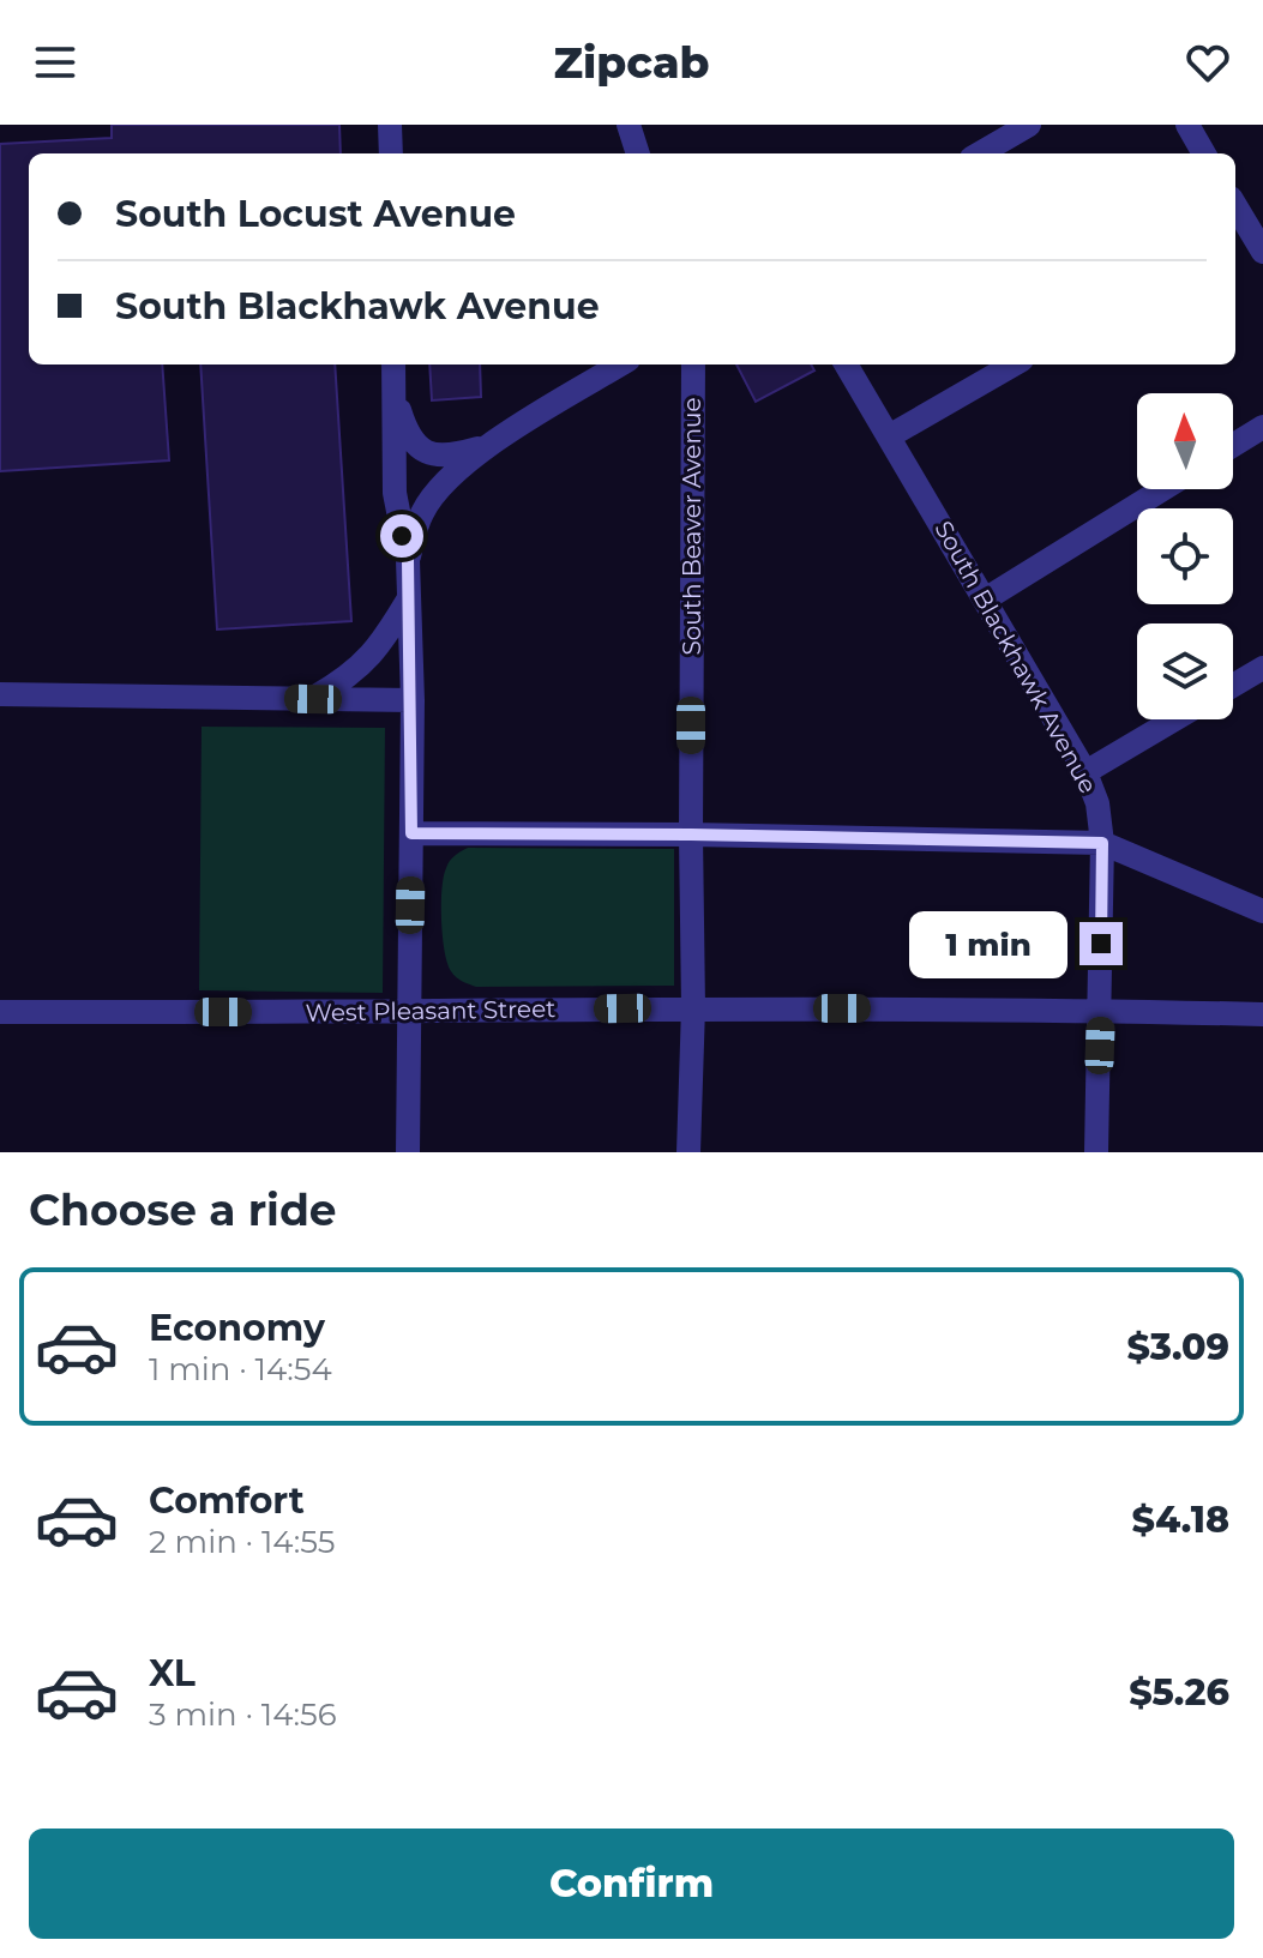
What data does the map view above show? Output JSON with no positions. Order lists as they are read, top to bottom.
{
  "streets": {
    "street": ["South Beaver Avenue", "South Blackhawk Avenue", "West Pleasant Street"]
  },
  "crossings": [
    ["South Beaver Avenue", "West Pleasant Street"],
    ["South Blackhawk Avenue", "West Pleasant Street"]
  ],
  "north": "top",
  "page": {
    "header": "Zipcab",
    "banner": ["South Locust Avenue", "South Blackhawk Avenue"],
    "bubble": "1 min",
    "heading": "Choose a ride",
    "list": [
      {
        "name": "Economy",
        "note": "1 min · 14:54",
        "value": "$3.09"
      },
      {
        "name": "Comfort",
        "note": "2 min · 14:55",
        "value": "$4.18"
      },
      {
        "name": "XL",
        "note": "3 min · 14:56",
        "value": "$5.26"
      }
    ],
    "buttons": "Confirm"
  }
}
